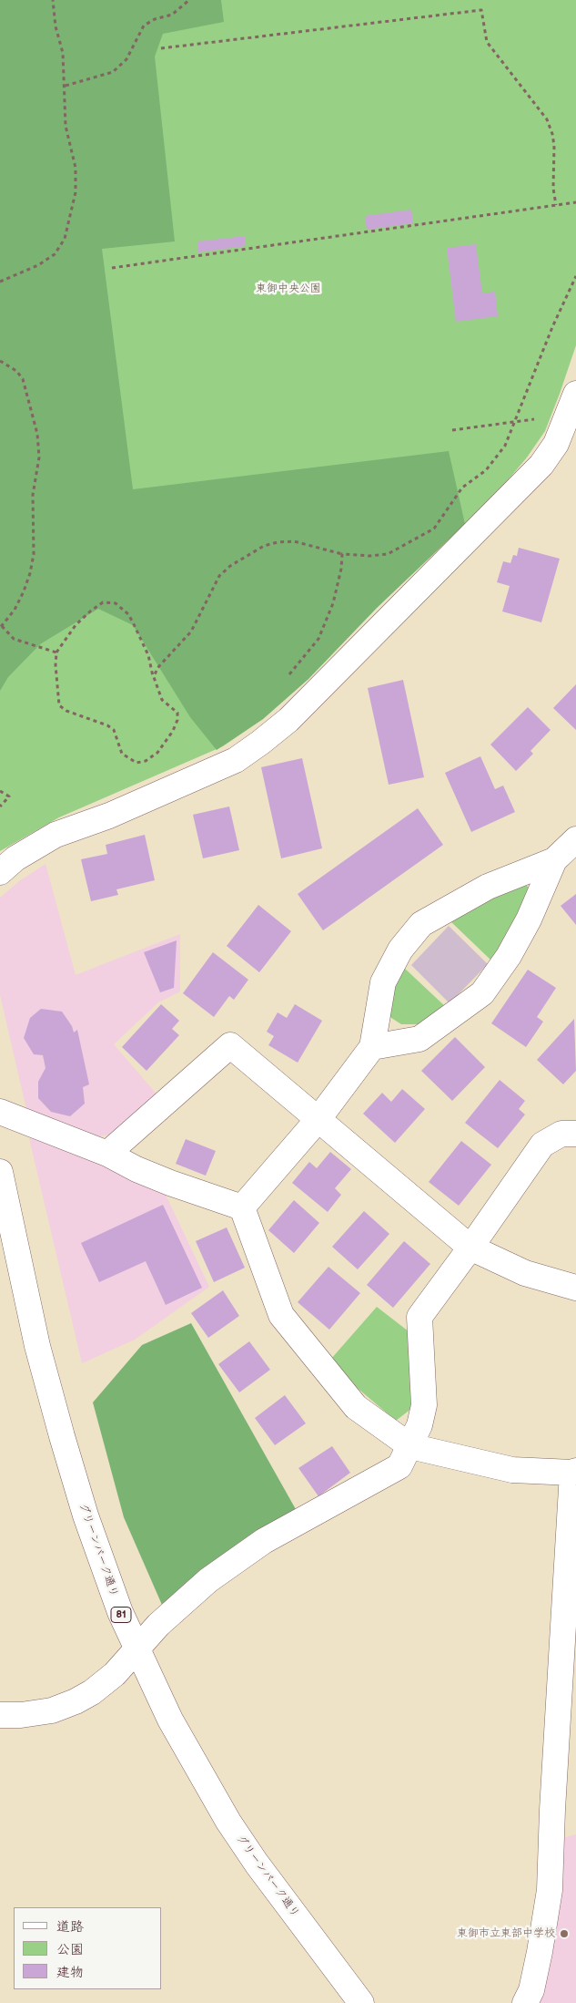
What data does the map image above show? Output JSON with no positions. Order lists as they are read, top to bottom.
{
  "streets": {
    "street": ["グリーンパーク通り", "81"]
  },
  "parks": ["東御中央公園"],
  "places": ["東御市立東部中学校"],
  "legend": ["道路", "公園", "建物"]
}
